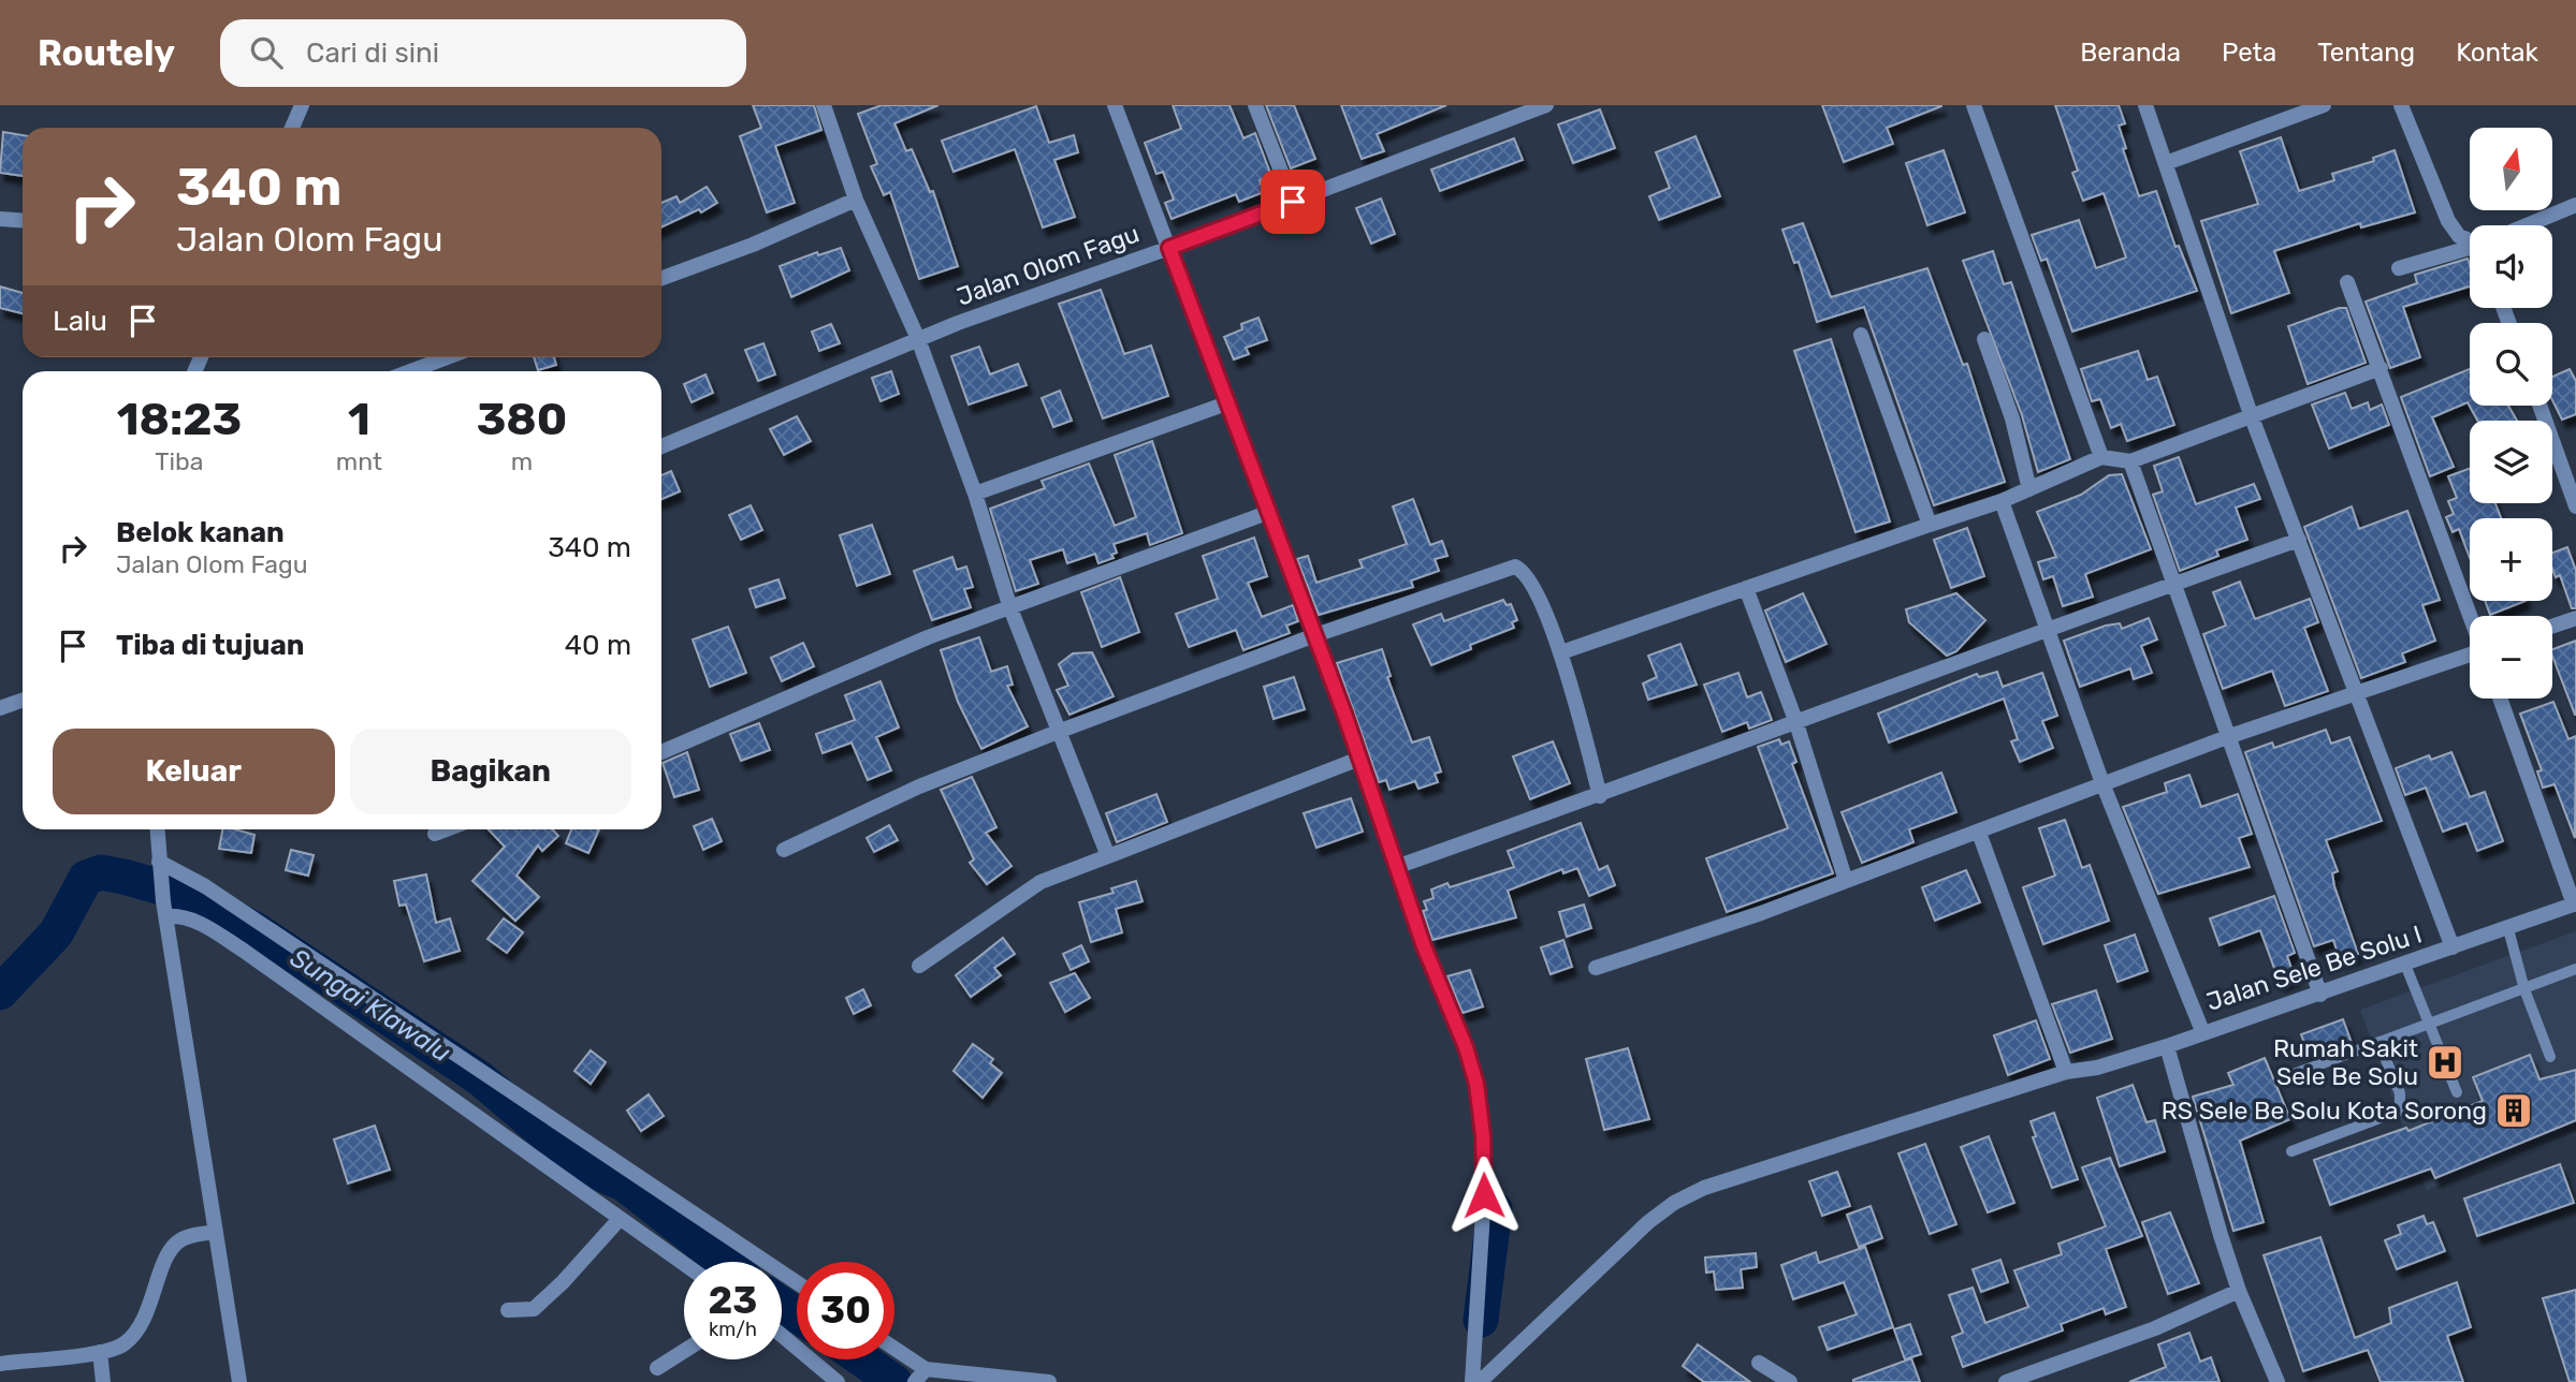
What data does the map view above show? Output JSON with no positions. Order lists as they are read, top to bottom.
{
  "streets": {
    "street": ["Jalan Olom Fagu", "Jalan Sele Be Solu I"]
  },
  "water": ["Sungai Klawalu"],
  "places": {
    "hospital": ["Rumah Sakit Sele Be Solu"],
    "building": ["RS Sele Be Solu Kota Sorong"]
  },
  "north": "top",
  "page": {
    "header": "Routely",
    "search": "Cari di sini",
    "nav": [
      "Beranda",
      "Peta",
      "Tentang",
      "Kontak"
    ],
    "map_buttons": ["+", "−"],
    "turn": ["340 m", "Jalan Olom Fagu"],
    "then": "Lalu",
    "eta": [
      "18:23",
      "Tiba",
      "1",
      "mnt",
      "380",
      "m"
    ],
    "list": [
      {
        "name": "Belok kanan",
        "note": "Jalan Olom Fagu",
        "value": "340 m"
      },
      {
        "name": "Tiba di tujuan",
        "value": "40 m"
      }
    ],
    "buttons": ["Keluar", "Bagikan"],
    "speed": "23 km/h",
    "limit": "30"
  }
}
